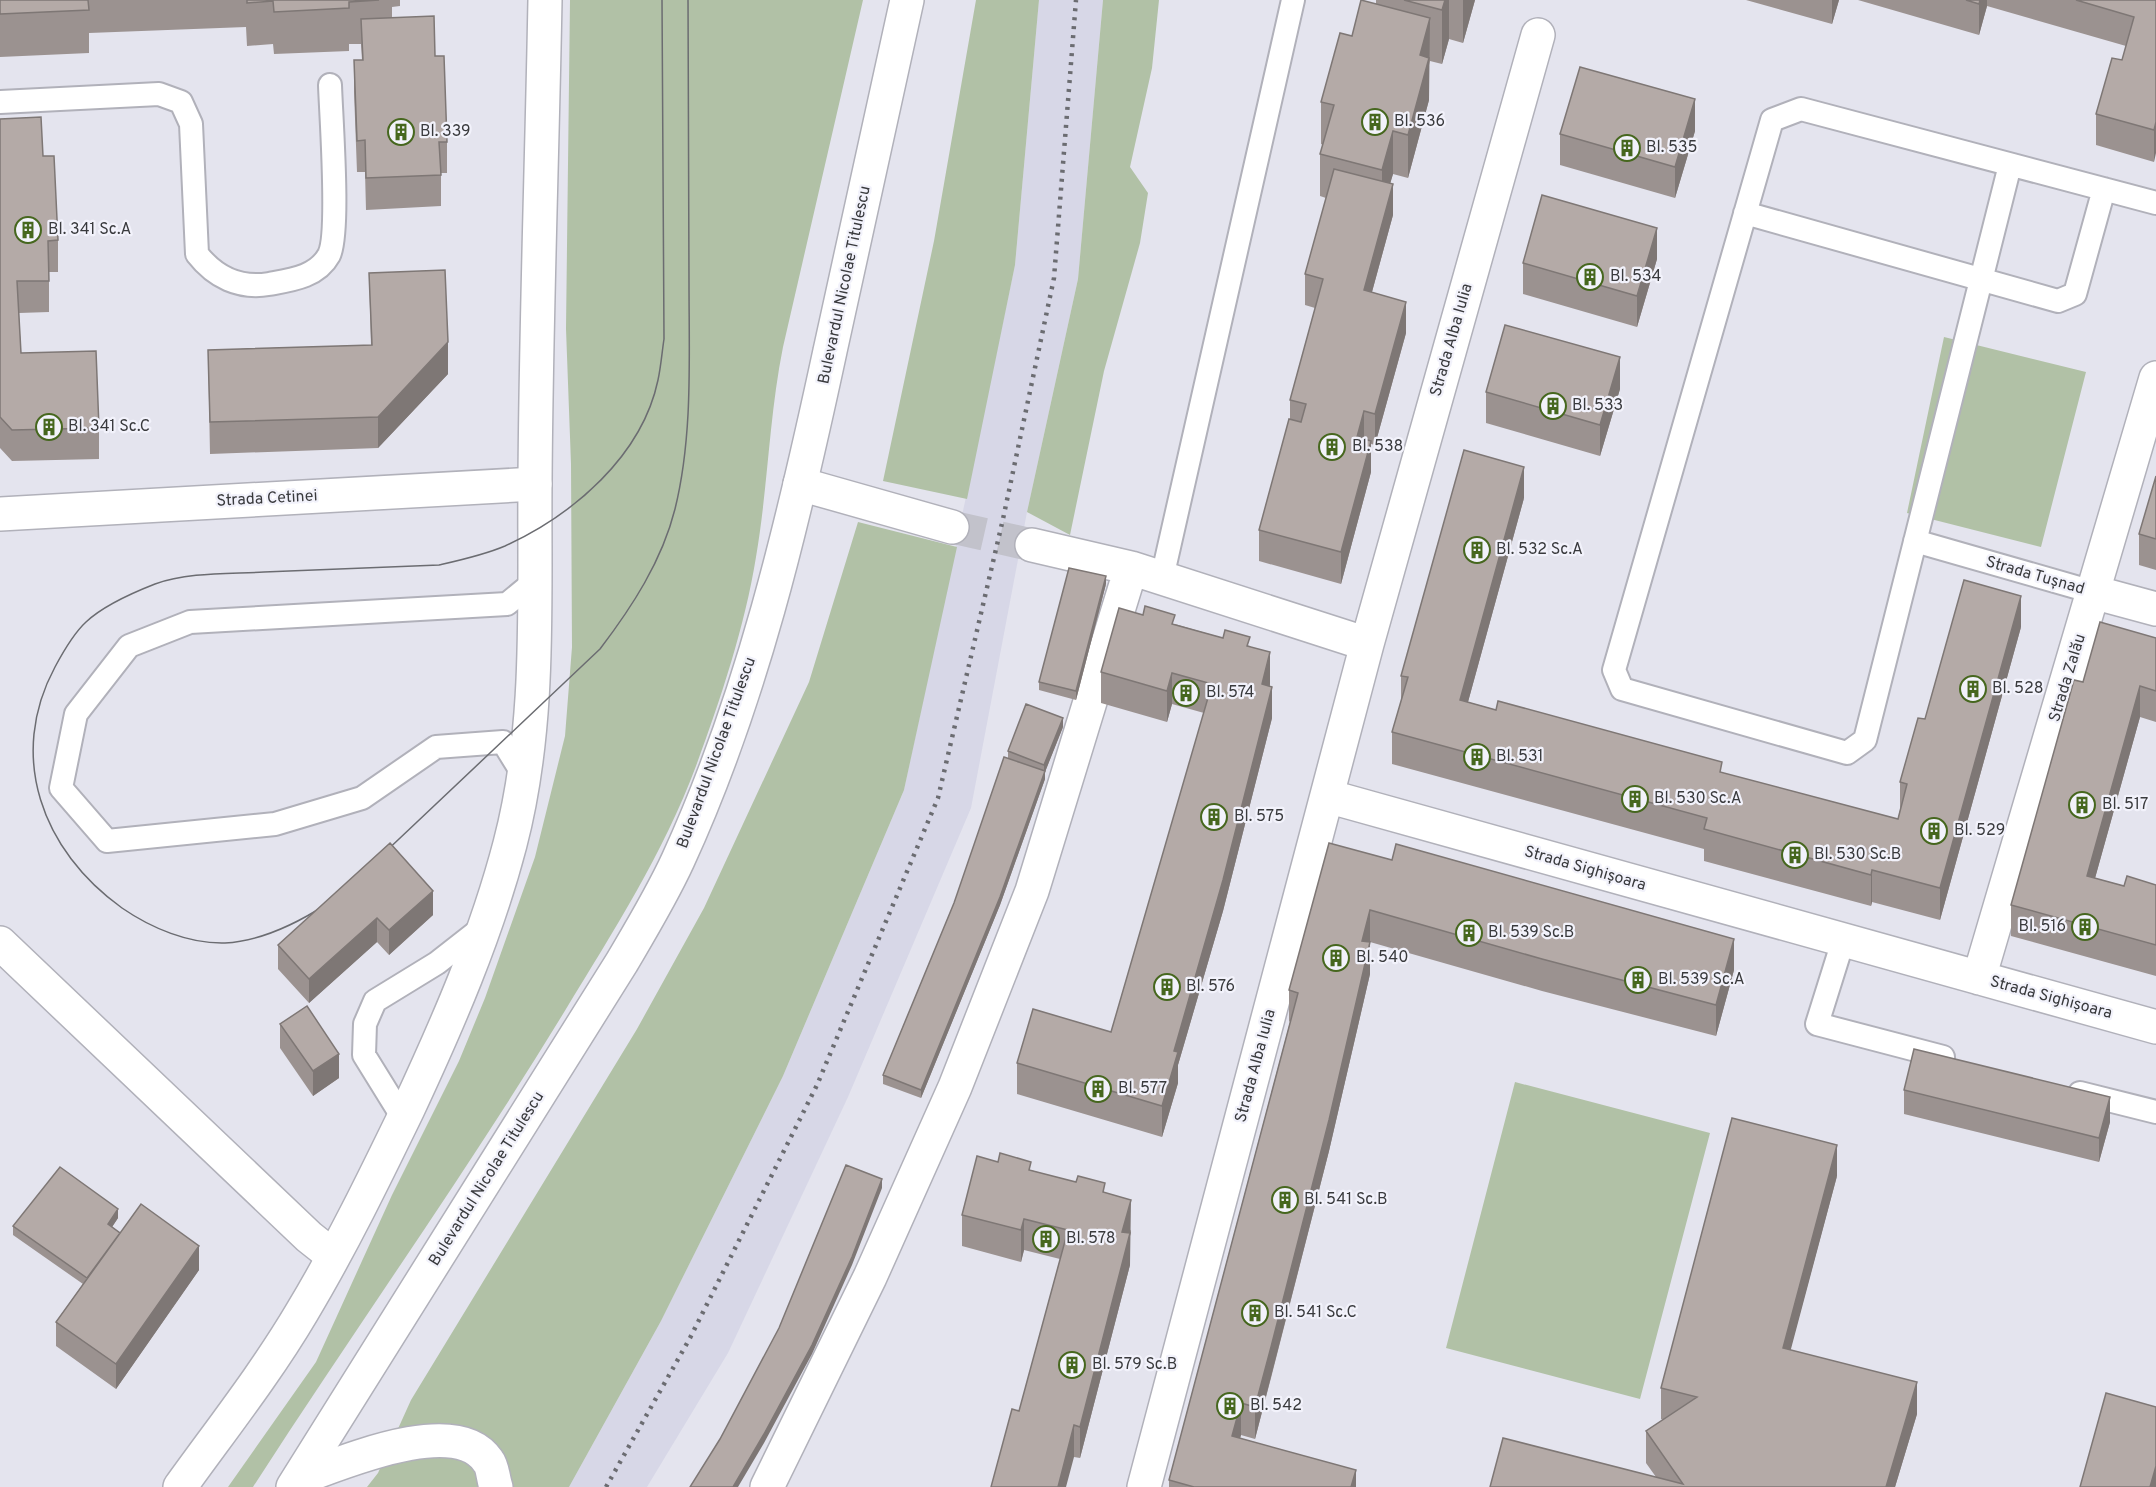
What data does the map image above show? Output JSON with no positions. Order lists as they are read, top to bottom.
{
  "streets": {
    "street": [
      "Bulevardul Nicolae Titulescu",
      "Strada Alba Iulia",
      "Strada Cetinei",
      "Strada Tușnad",
      "Strada Zalău",
      "Strada Sighișoara"
    ]
  },
  "crossings": [
    ["Strada Alba Iulia", "Strada Sighișoara"],
    ["Strada Tușnad", "Strada Zalău"],
    ["Strada Zalău", "Strada Sighișoara"]
  ],
  "places": {
    "building": [
      "Bl. 536",
      "Bl. 339",
      "Bl. 535",
      "Bl. 341 Sc.A",
      "Bl. 534",
      "Bl. 533",
      "Bl. 341 Sc.C",
      "Bl. 538",
      "Bl. 532 Sc.A",
      "Bl. 528",
      "Bl. 574",
      "Bl. 531",
      "Bl. 530 Sc.A",
      "Bl. 517",
      "Bl. 575",
      "Bl. 529",
      "Bl. 530 Sc.B",
      "Bl. 516",
      "Bl. 539 Sc.B",
      "Bl. 540",
      "Bl. 539 Sc.A",
      "Bl. 576",
      "Bl. 577",
      "Bl. 541 Sc.B",
      "Bl. 578",
      "Bl. 541 Sc.C",
      "Bl. 579 Sc.B",
      "Bl. 542"
    ]
  }
}
